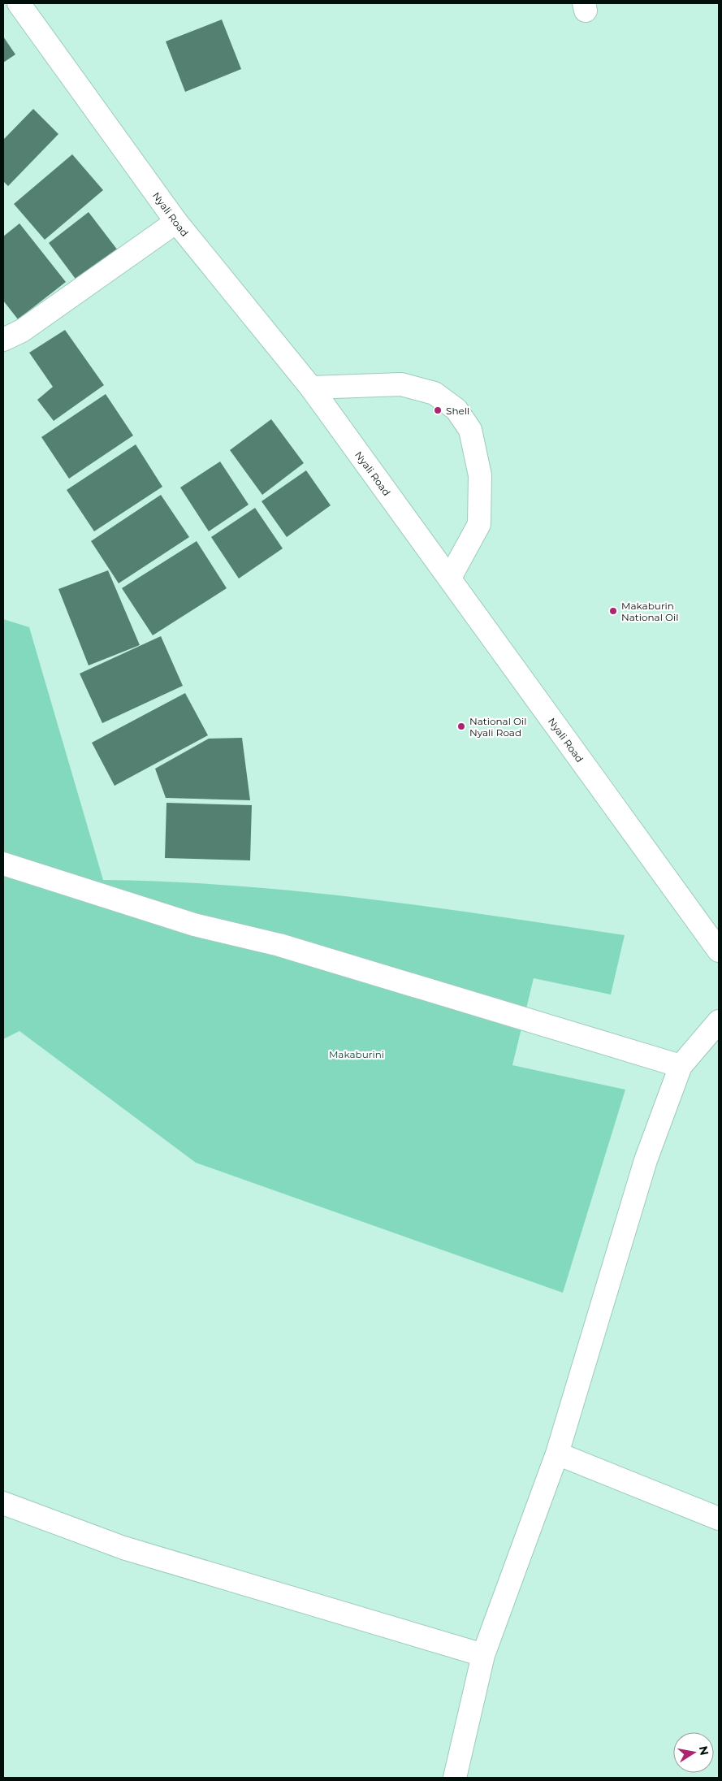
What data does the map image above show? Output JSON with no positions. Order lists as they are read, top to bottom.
{
  "streets": {
    "main road": ["Nyali Road"]
  },
  "parks": ["Makaburini"],
  "places": ["Shell", "Makaburin National Oil", "National Oil Nyali Road"],
  "north": "right"
}
